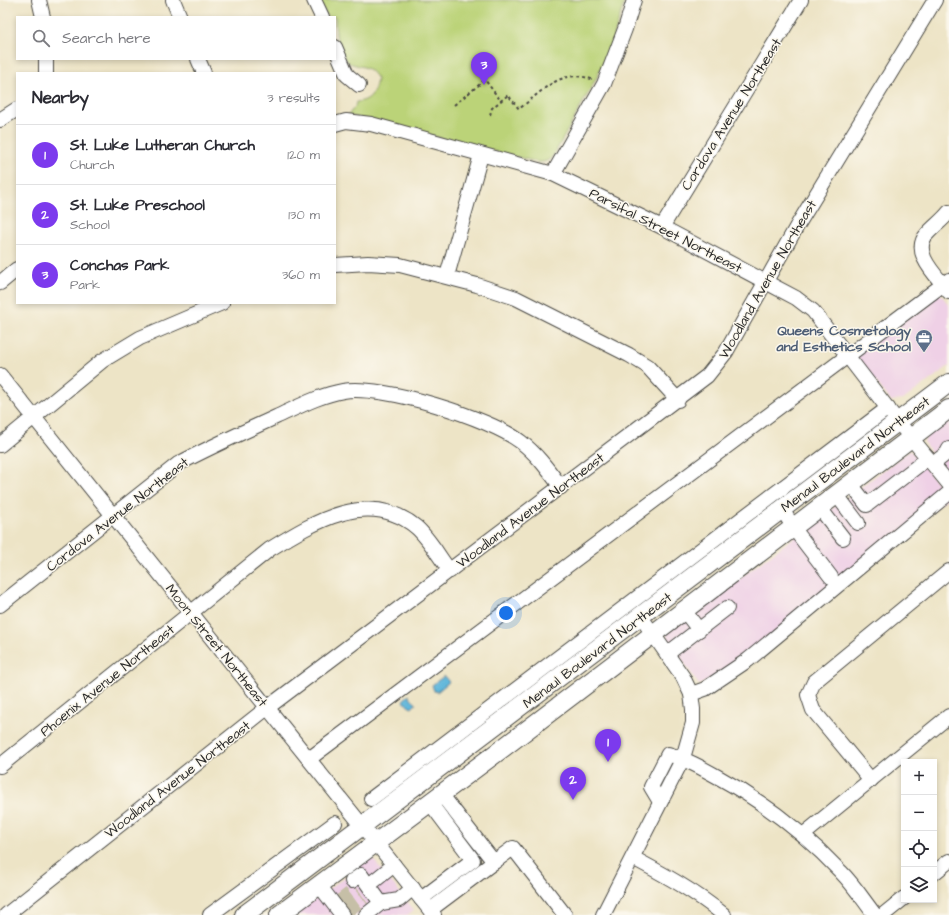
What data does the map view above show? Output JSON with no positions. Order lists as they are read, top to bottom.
{
  "streets": {
    "main road": ["Menaul Boulevard Northeast"],
    "street": [
      "Cordova Avenue Northeast",
      "Parsifal Street Northeast",
      "Woodland Avenue Northeast",
      "Moon Street Northeast",
      "Phoenix Avenue Northeast"
    ]
  },
  "crossings": [
    ["Cordova Avenue Northeast", "Parsifal Street Northeast"],
    ["Cordova Avenue Northeast", "Woodland Avenue Northeast"],
    ["Cordova Avenue Northeast", "Moon Street Northeast"],
    ["Parsifal Street Northeast", "Woodland Avenue Northeast"],
    ["Parsifal Street Northeast", "Menaul Boulevard Northeast"],
    ["Woodland Avenue Northeast", "Moon Street Northeast"],
    ["Woodland Avenue Northeast", "Phoenix Avenue Northeast"],
    ["Menaul Boulevard Northeast", "Moon Street Northeast"],
    ["Moon Street Northeast", "Phoenix Avenue Northeast"]
  ],
  "places": {
    "office": ["Queens Cosmetology and Esthetics School"]
  },
  "page": {
    "search": "Search here",
    "pins": ["3", "1", "2"],
    "heading": ["Nearby", "3 results"],
    "list": [
      {
        "mark": "1",
        "name": "St. Luke Lutheran Church",
        "note": "Church",
        "value": "120 m"
      },
      {
        "mark": "2",
        "name": "St. Luke Preschool",
        "note": "School",
        "value": "130 m"
      },
      {
        "mark": "3",
        "name": "Conchas Park",
        "note": "Park",
        "value": "360 m"
      }
    ],
    "map_buttons": ["+", "−"]
  }
}
